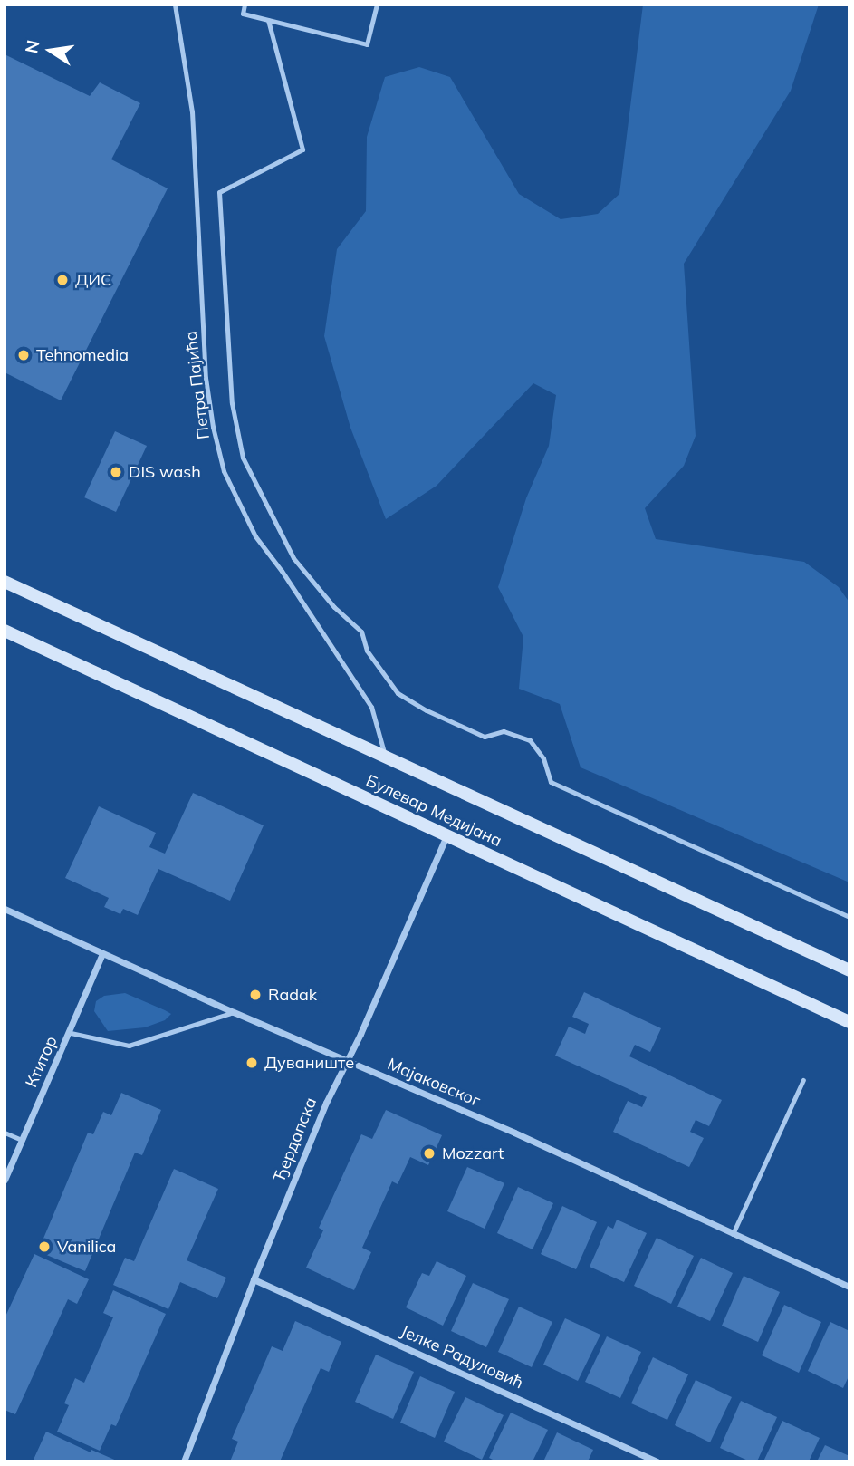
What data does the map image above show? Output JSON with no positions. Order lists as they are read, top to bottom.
{
  "streets": {
    "main road": ["Булевар Медијана"],
    "street": [
      "Ктитор",
      "Мајаковског",
      "Ђердапска",
      "Јелке Радуловић"
    ],
    "lane": ["Петра Пајића"]
  },
  "crossings": [
    ["Петра Пајића", "Булевар Медијана"],
    ["Булевар Медијана", "Ђердапска"],
    ["Ктитор", "Мајаковског"],
    ["Мајаковског", "Ђердапска"],
    ["Ђердапска", "Јелке Радуловић"]
  ],
  "places": [
    "ДИС",
    "Tehnomedia",
    "DIS wash",
    "Radak",
    "Дуваниште",
    "Mozzart",
    "Vanilica"
  ],
  "north": "left"
}
